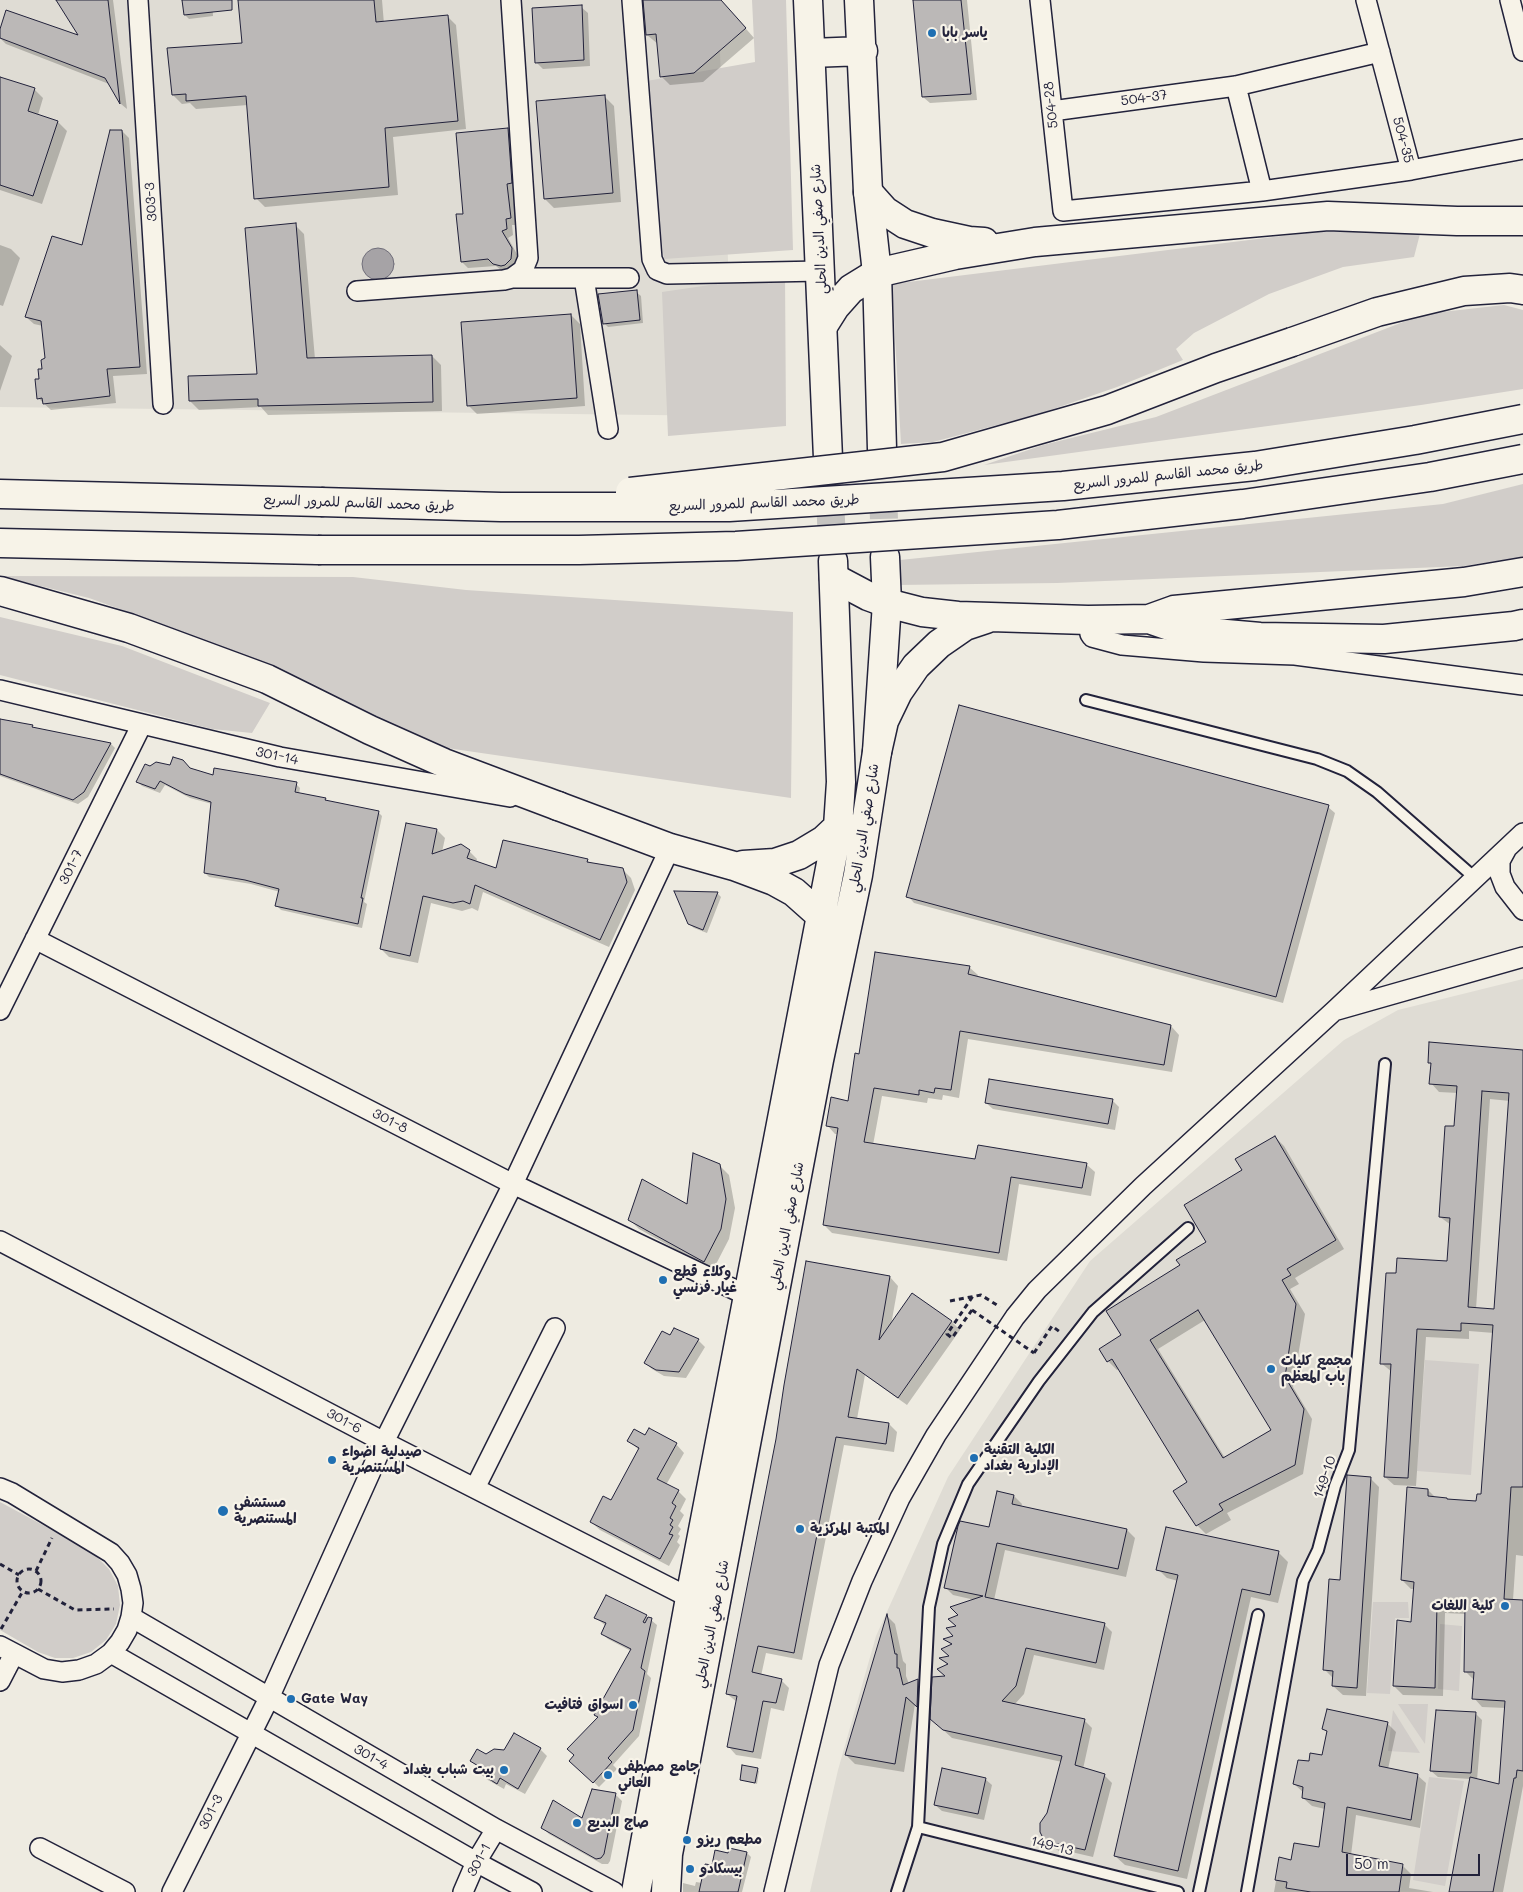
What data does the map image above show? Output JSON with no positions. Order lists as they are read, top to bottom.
{
  "streets": {
    "main road": ["شارع صفي الدين الحلي", "طريق محمد القاسم للمرور السريع"],
    "street": [
      "504-37",
      "504-28",
      "504-35",
      "303-3",
      "301-14",
      "301-7",
      "301-8",
      "301-6",
      "301-4",
      "301-3",
      "301-1"
    ],
    "lane": ["149-10", "149-13"]
  },
  "crossings": [
    ["504-37", "504-28"],
    ["504-37", "504-35"],
    ["شارع صفي الدين الحلي", "301-8"],
    ["شارع صفي الدين الحلي", "301-6"],
    ["301-14", "301-7"],
    ["301-7", "301-8"],
    ["301-8", "301-3"],
    ["301-6", "301-3"],
    ["301-4", "301-3"],
    ["301-4", "301-1"]
  ],
  "places": [
    "ياسر بابا",
    "وكلاء قطع غيار فرنسي",
    "مجمع كليات باب المعظم",
    "الكلية التقنية الإدارية بغداد",
    "صيدلية اضواء المستنصرية",
    "مستشفى المستنصرية",
    "المكتبة المركزية",
    "كلية اللغات",
    "Gate Way",
    "اسواق فتافيت",
    "بيت شباب بغداد",
    "جامع مصطفى العاني",
    "صاج البديع",
    "مطعم ريزو",
    "بيسكادو"
  ],
  "scale_bar": "50 m"
}
